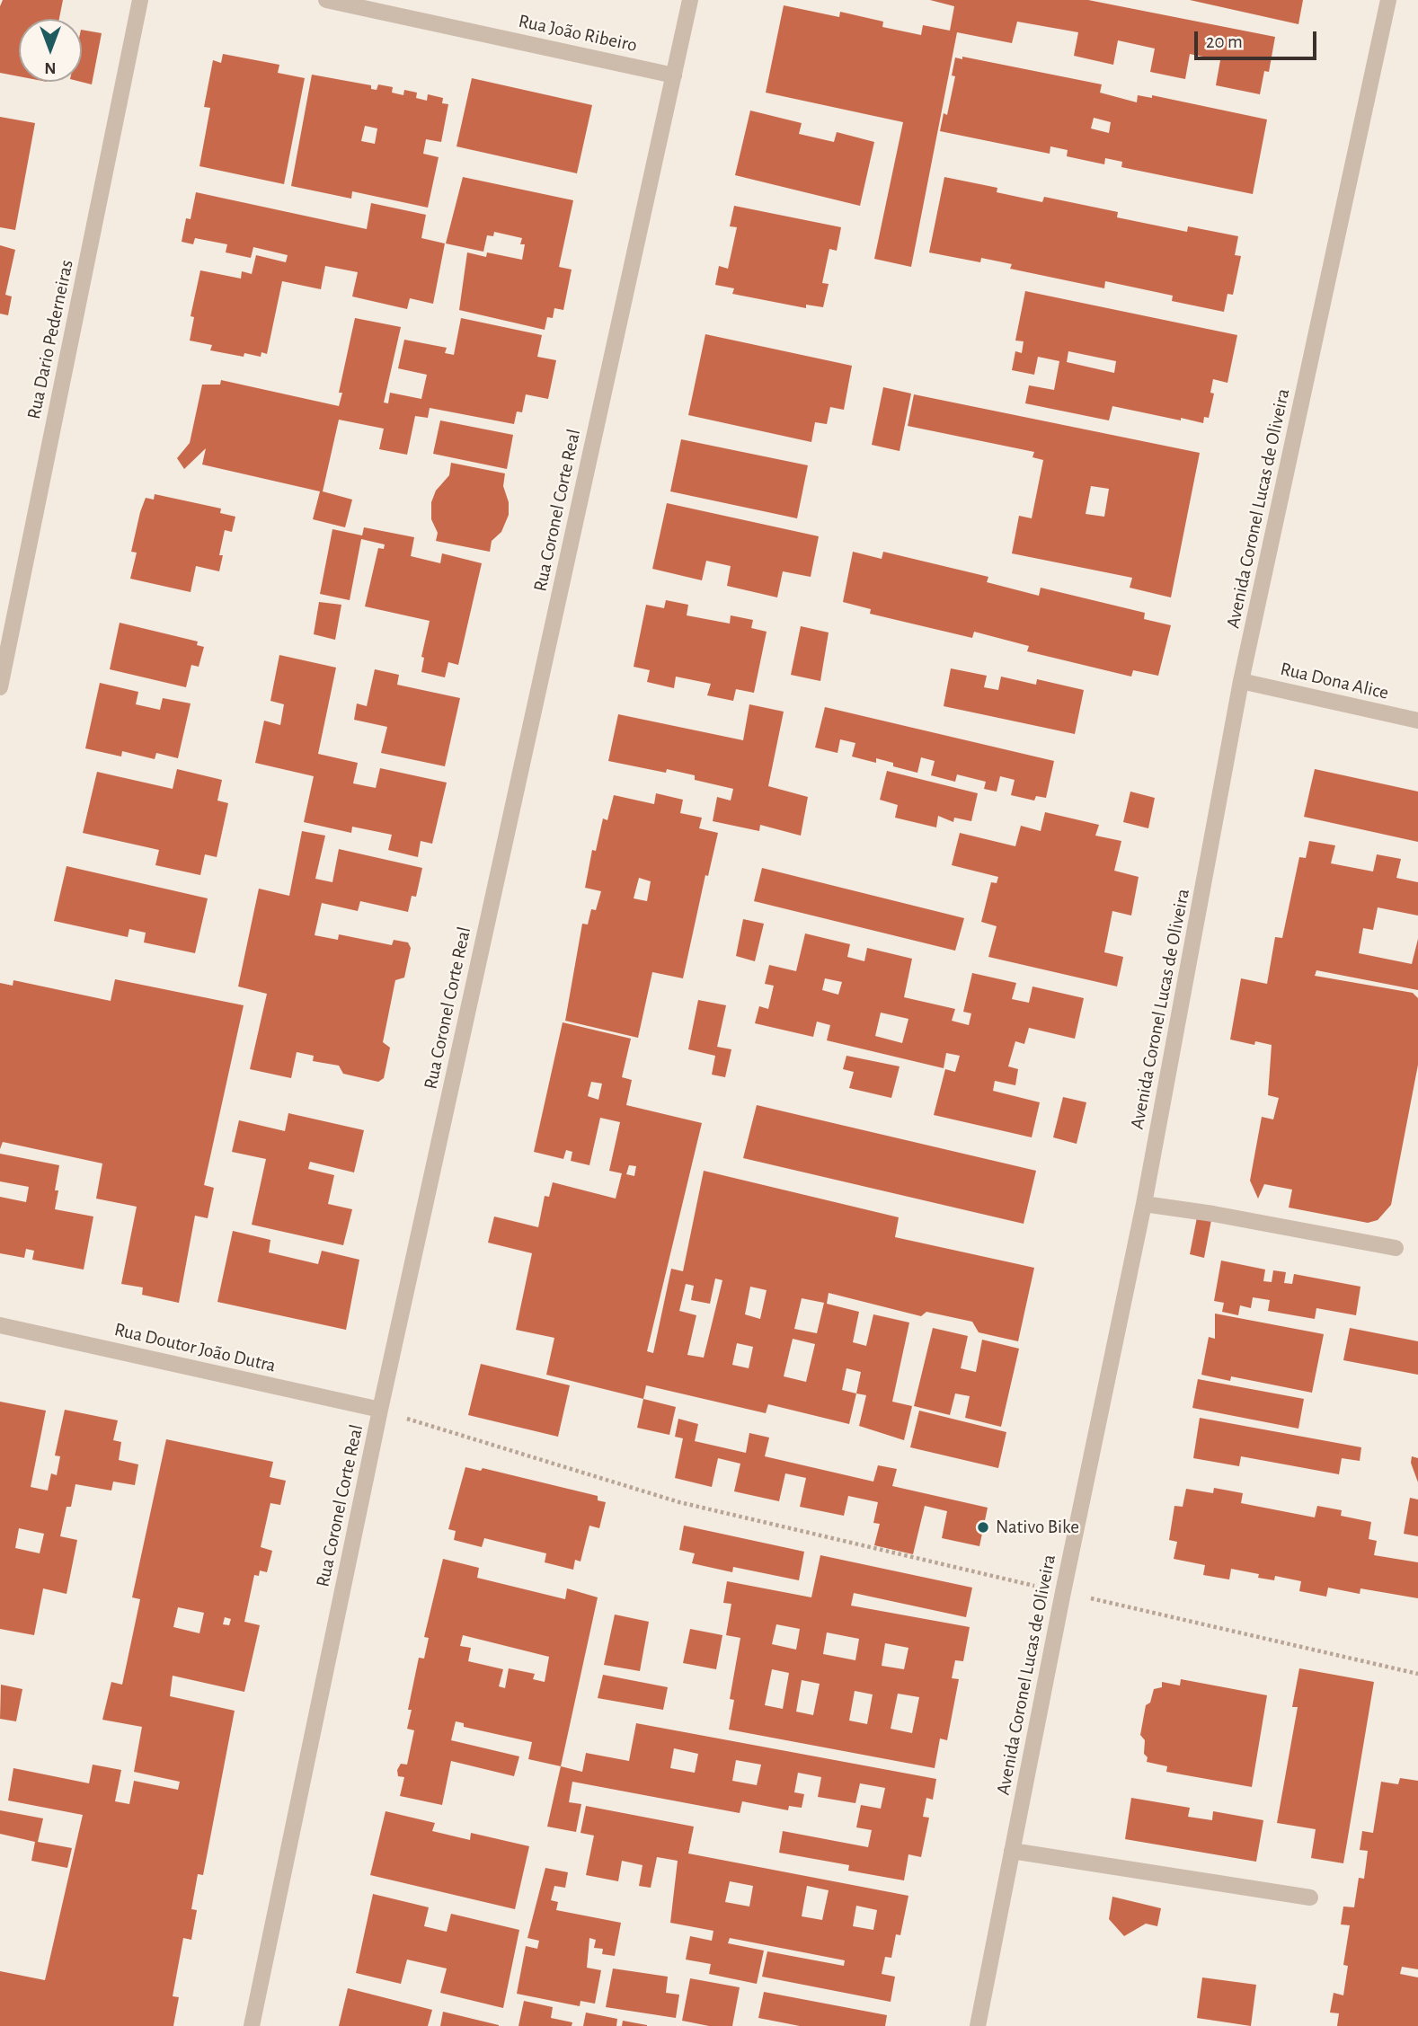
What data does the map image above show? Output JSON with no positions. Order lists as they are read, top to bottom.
{
  "streets": {
    "street": [
      "Rua João Ribeiro",
      "Rua Dario Pederneiras",
      "Avenida Coronel Lucas de Oliveira",
      "Rua Coronel Corte Real",
      "Rua Dona Alice",
      "Rua Doutor João Dutra"
    ]
  },
  "crossings": [
    ["Rua João Ribeiro", "Rua Coronel Corte Real"],
    ["Avenida Coronel Lucas de Oliveira", "Rua Dona Alice"],
    ["Rua Coronel Corte Real", "Rua Doutor João Dutra"]
  ],
  "places": ["Nativo Bike"],
  "scale_bar": "20 m",
  "north": "bottom"
}
